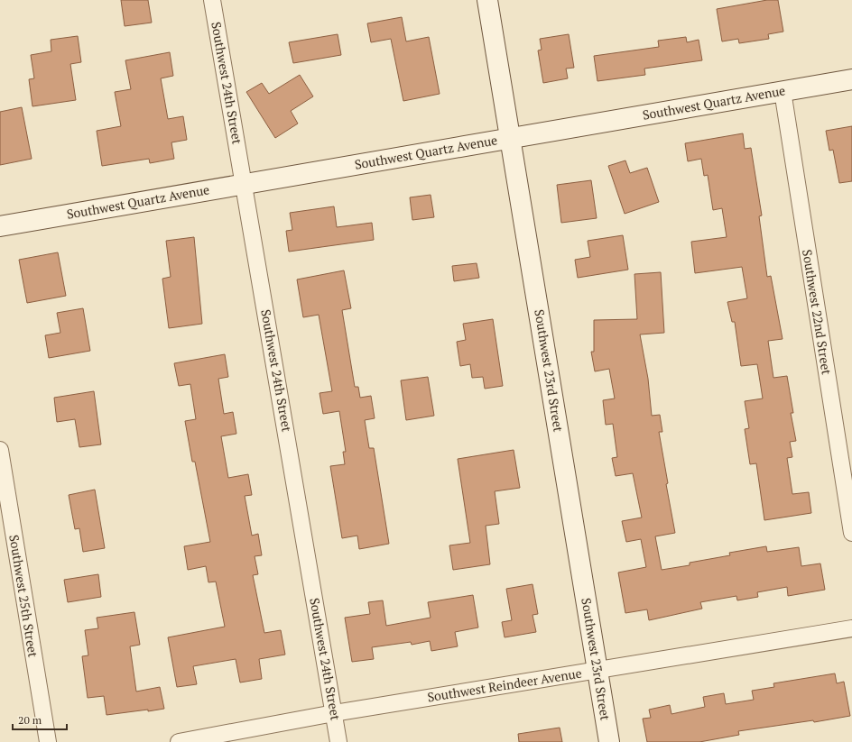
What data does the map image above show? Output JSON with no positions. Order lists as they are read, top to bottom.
{
  "streets": {
    "street": [
      "Southwest 24th Street",
      "Southwest Quartz Avenue",
      "Southwest 22nd Street",
      "Southwest 23rd Street",
      "Southwest 25th Street",
      "Southwest Reindeer Avenue"
    ]
  },
  "crossings": [
    ["Southwest 24th Street", "Southwest Quartz Avenue"],
    ["Southwest 24th Street", "Southwest Reindeer Avenue"],
    ["Southwest Quartz Avenue", "Southwest 22nd Street"],
    ["Southwest Quartz Avenue", "Southwest 23rd Street"],
    ["Southwest 23rd Street", "Southwest Reindeer Avenue"]
  ],
  "scale_bar": "20 m"
}
